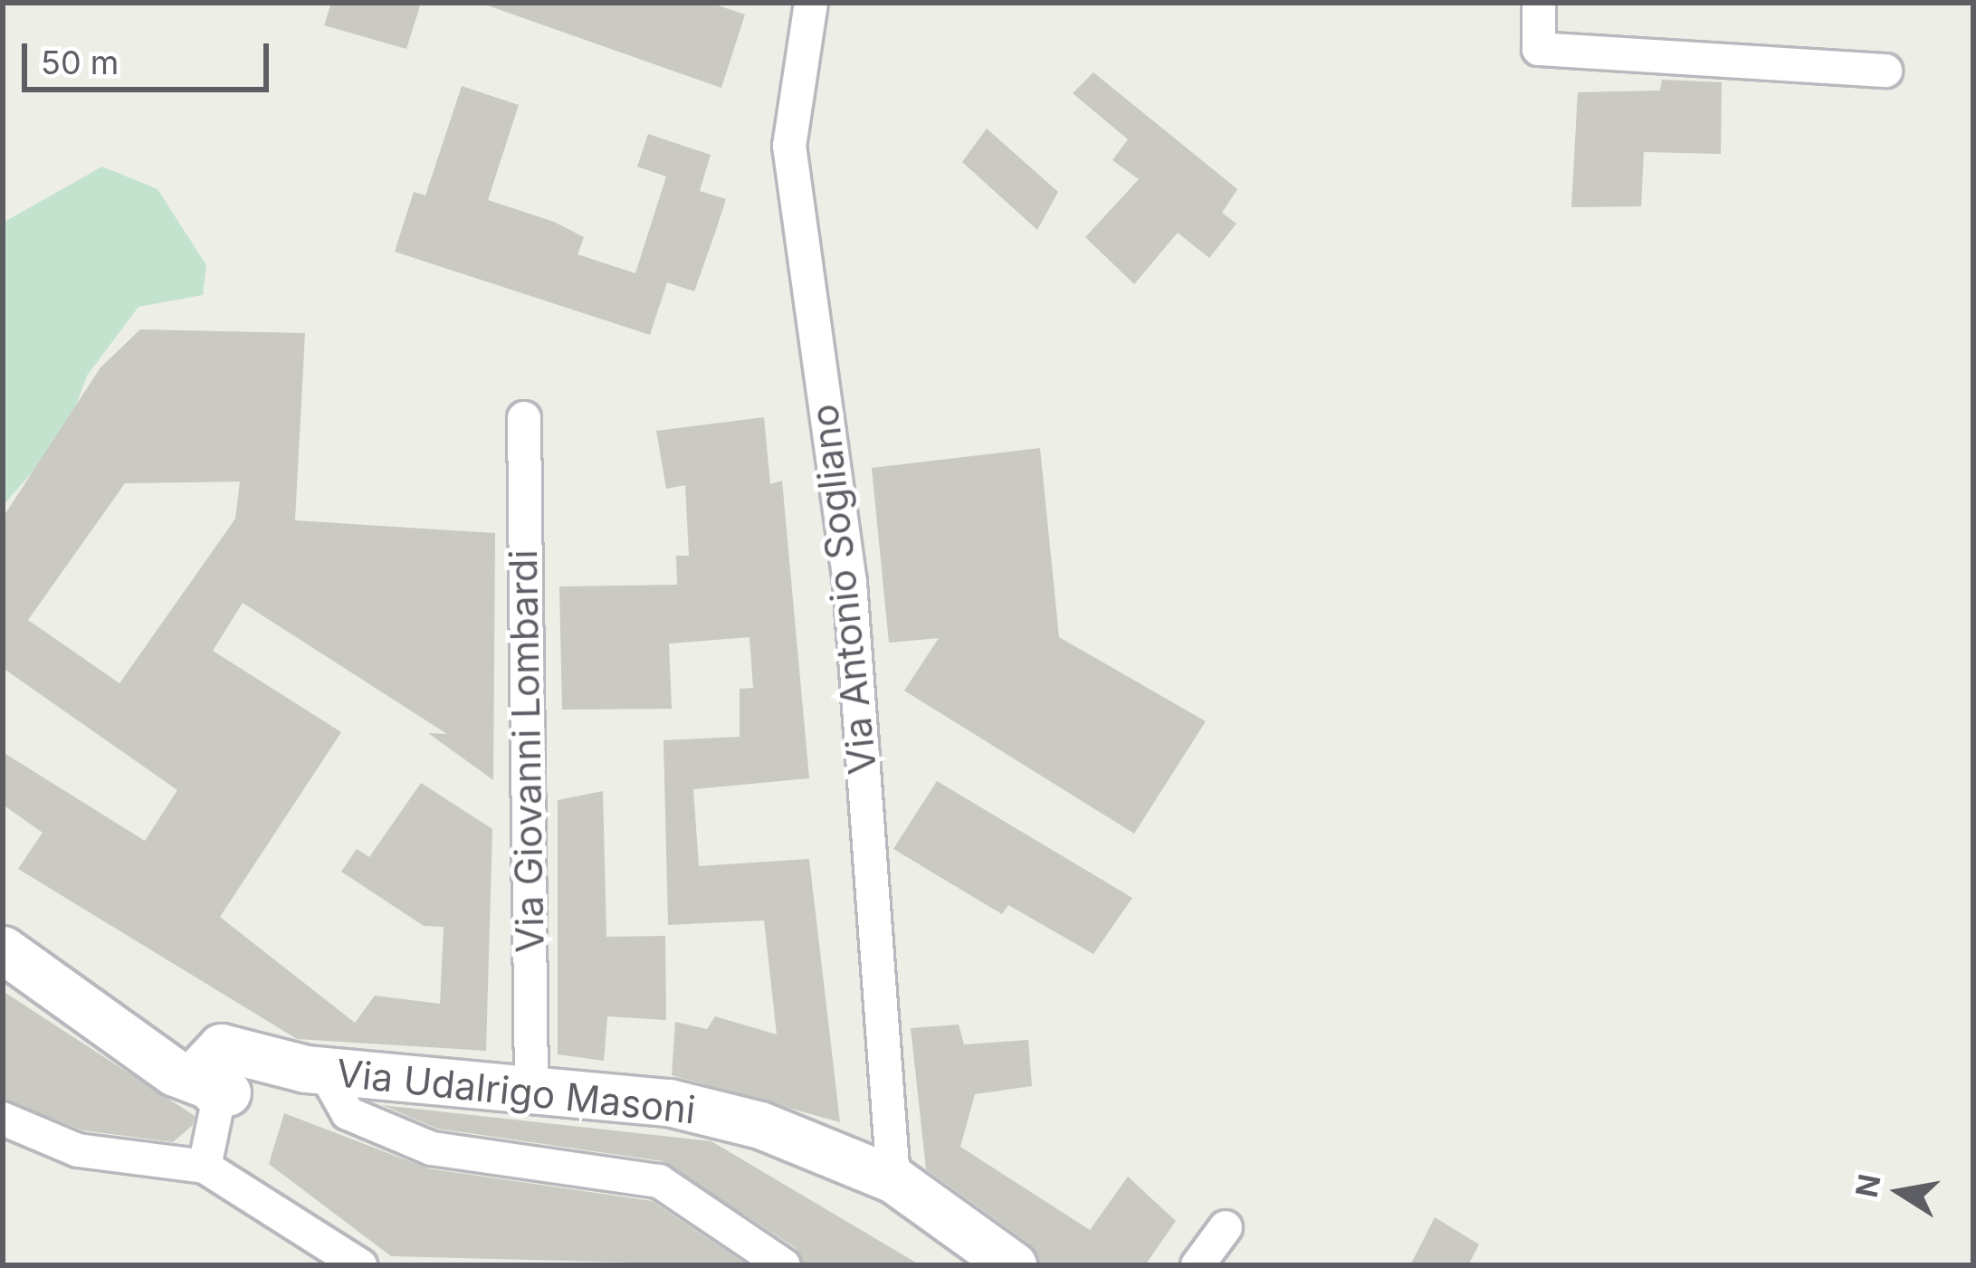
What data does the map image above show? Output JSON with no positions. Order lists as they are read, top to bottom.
{
  "streets": {
    "street": ["Via Antonio Sogliano", "Via Giovanni Lombardi", "Via Udalrigo Masoni"]
  },
  "crossings": [
    ["Via Antonio Sogliano", "Via Udalrigo Masoni"],
    ["Via Giovanni Lombardi", "Via Udalrigo Masoni"]
  ],
  "scale_bar": "50 m",
  "north": "left"
}
